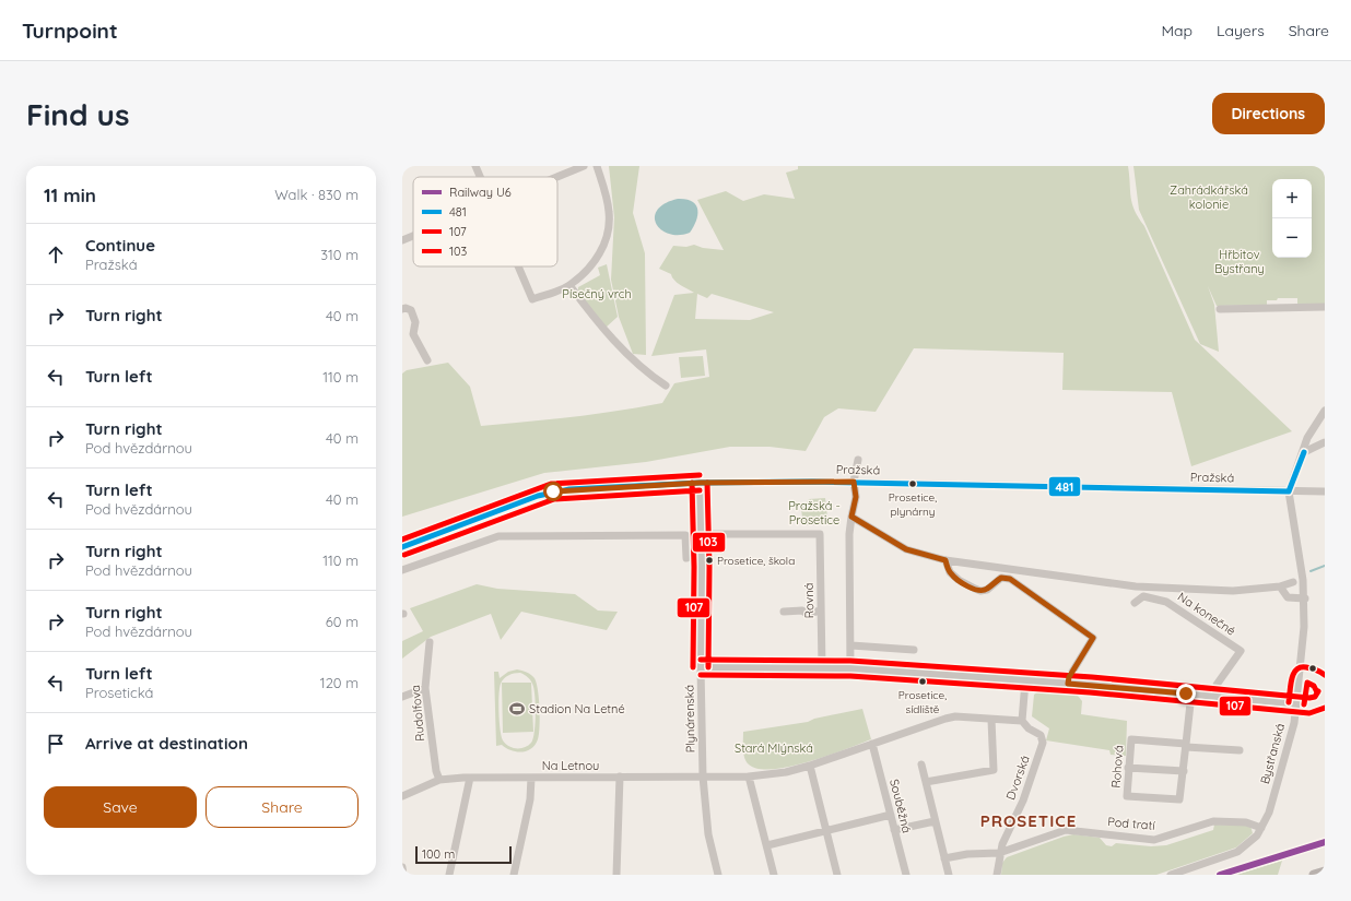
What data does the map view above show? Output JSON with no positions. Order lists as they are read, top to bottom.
{
  "streets": {
    "street": [
      "Pražská",
      "Rovná",
      "Na konečné",
      "Rudolfova",
      "Plynárenská",
      "Bystřanská",
      "Na Letnou",
      "Rohová",
      "Dvorská",
      "Souběžná",
      "Pod tratí"
    ]
  },
  "crossings": [
    ["Pražská", "Plynárenská"],
    ["Pražská", "Bystřanská"],
    ["Rovná", "Plynárenská"],
    ["Rudolfova", "Na Letnou"],
    ["Plynárenská", "Na Letnou"],
    ["Bystřanská", "Pod tratí"],
    ["Dvorská", "Pod tratí"]
  ],
  "districts": ["PROSETICE"],
  "parks": [
    "Zahrádkářská kolonie",
    "Hřbitov Bystřany",
    "Písečný vrch",
    "Pražská - Prosetice",
    "Stará Mlýnská"
  ],
  "places": {
    "other": ["Prosetice, plynárny", "Prosetice, škola", "Prosetice, sídliště"],
    "sports": ["Stadion Na Letné"]
  },
  "lines": [
    "transit line 481",
    "transit line 103",
    "transit line 107",
    "rail line U6"
  ],
  "legend": [
    "Railway U6",
    "481",
    "107",
    "103"
  ],
  "scale_bar": "100 m",
  "page": {
    "header": "Turnpoint",
    "nav": ["Map", "Layers", "Share"],
    "buttons": [
      "Directions",
      ["Save", "Share"]
    ],
    "title": "Find us",
    "heading": ["11 min", "Walk · 830 m"],
    "map_buttons": ["+", "−"],
    "list": [
      ["Continue", "Pražská", "310 m"],
      ["Turn right", "40 m"],
      ["Turn left", "110 m"],
      ["Turn right", "Pod hvězdárnou", "40 m"],
      ["Turn left", "Pod hvězdárnou", "40 m"],
      ["Turn right", "Pod hvězdárnou", "110 m"],
      ["Turn right", "Pod hvězdárnou", "60 m"],
      ["Turn left", "Prosetická", "120 m"],
      "Arrive at destination"
    ],
    "scale": "100 m"
  }
}
